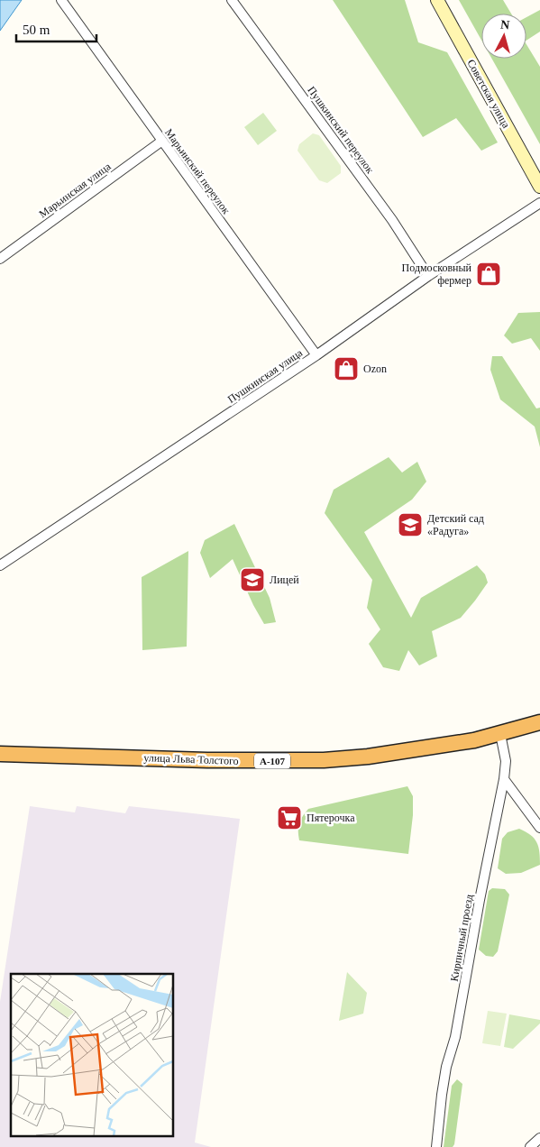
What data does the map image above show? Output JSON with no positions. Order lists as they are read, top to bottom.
{
  "streets": {
    "highway": ["улица Льва Толстого", "А-107"],
    "main road": ["Советская улица"],
    "street": [
      "Пушкинский переулок",
      "Марьинский переулок",
      "Марьинская улица",
      "Пушкинская улица",
      "Кирпичный проезд"
    ]
  },
  "crossings": [
    ["Пушкинский переулок", "Пушкинская улица"],
    ["Марьинский переулок", "Марьинская улица"],
    ["Марьинский переулок", "Пушкинская улица"],
    ["улица Льва Толстого", "Кирпичный проезд"]
  ],
  "places": {
    "shop": ["Подмосковный фермер", "Ozon"],
    "school or university": ["Детский сад «Радуга»", "Лицей"],
    "supermarket": ["Пятерочка"]
  },
  "scale_bar": "50 m",
  "north": "top"
}
